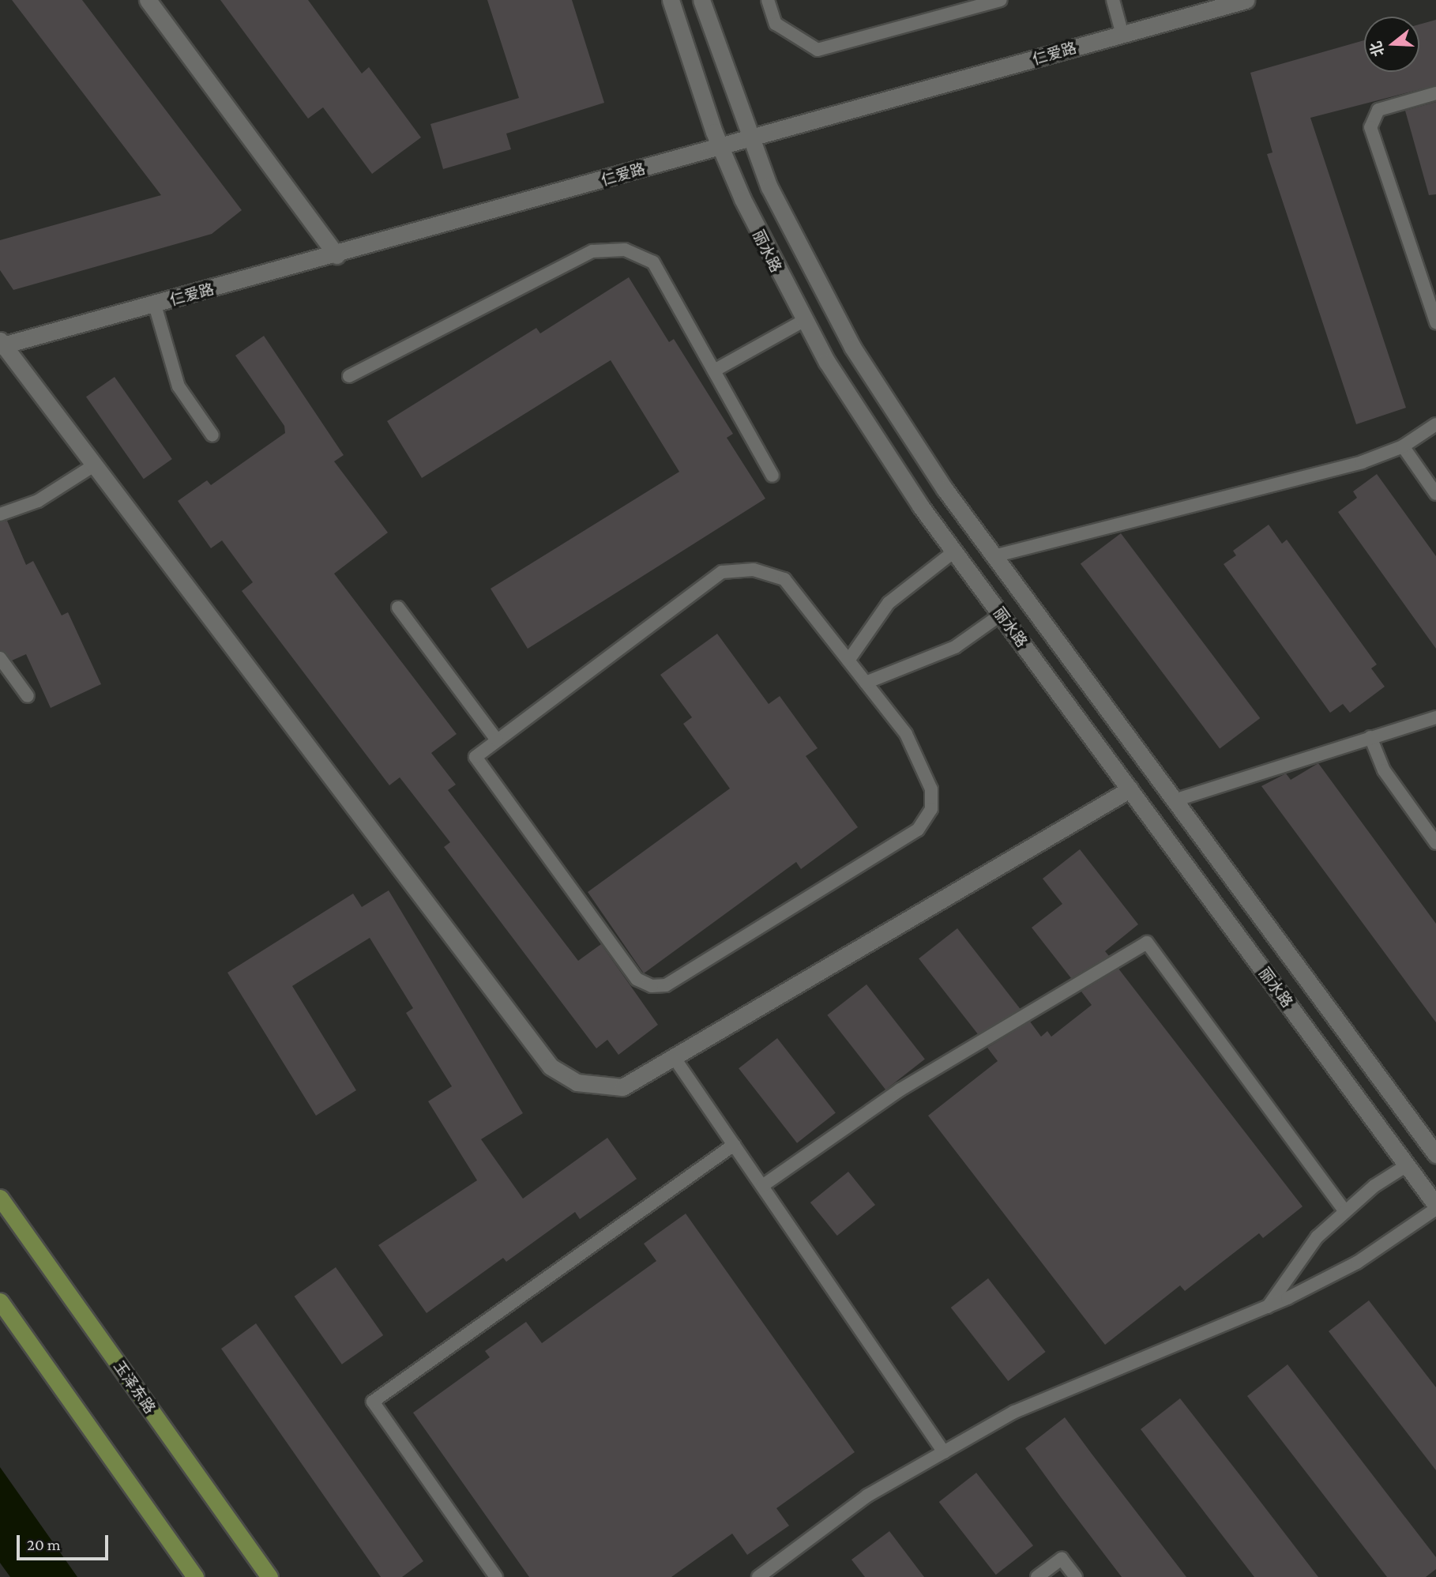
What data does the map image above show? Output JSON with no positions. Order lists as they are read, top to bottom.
{
  "streets": {
    "main road": ["玉泽东路"],
    "street": ["仁爱路", "丽水路"]
  },
  "crossings": [
    ["仁爱路", "丽水路"]
  ],
  "scale_bar": "20 m",
  "north": "left"
}
